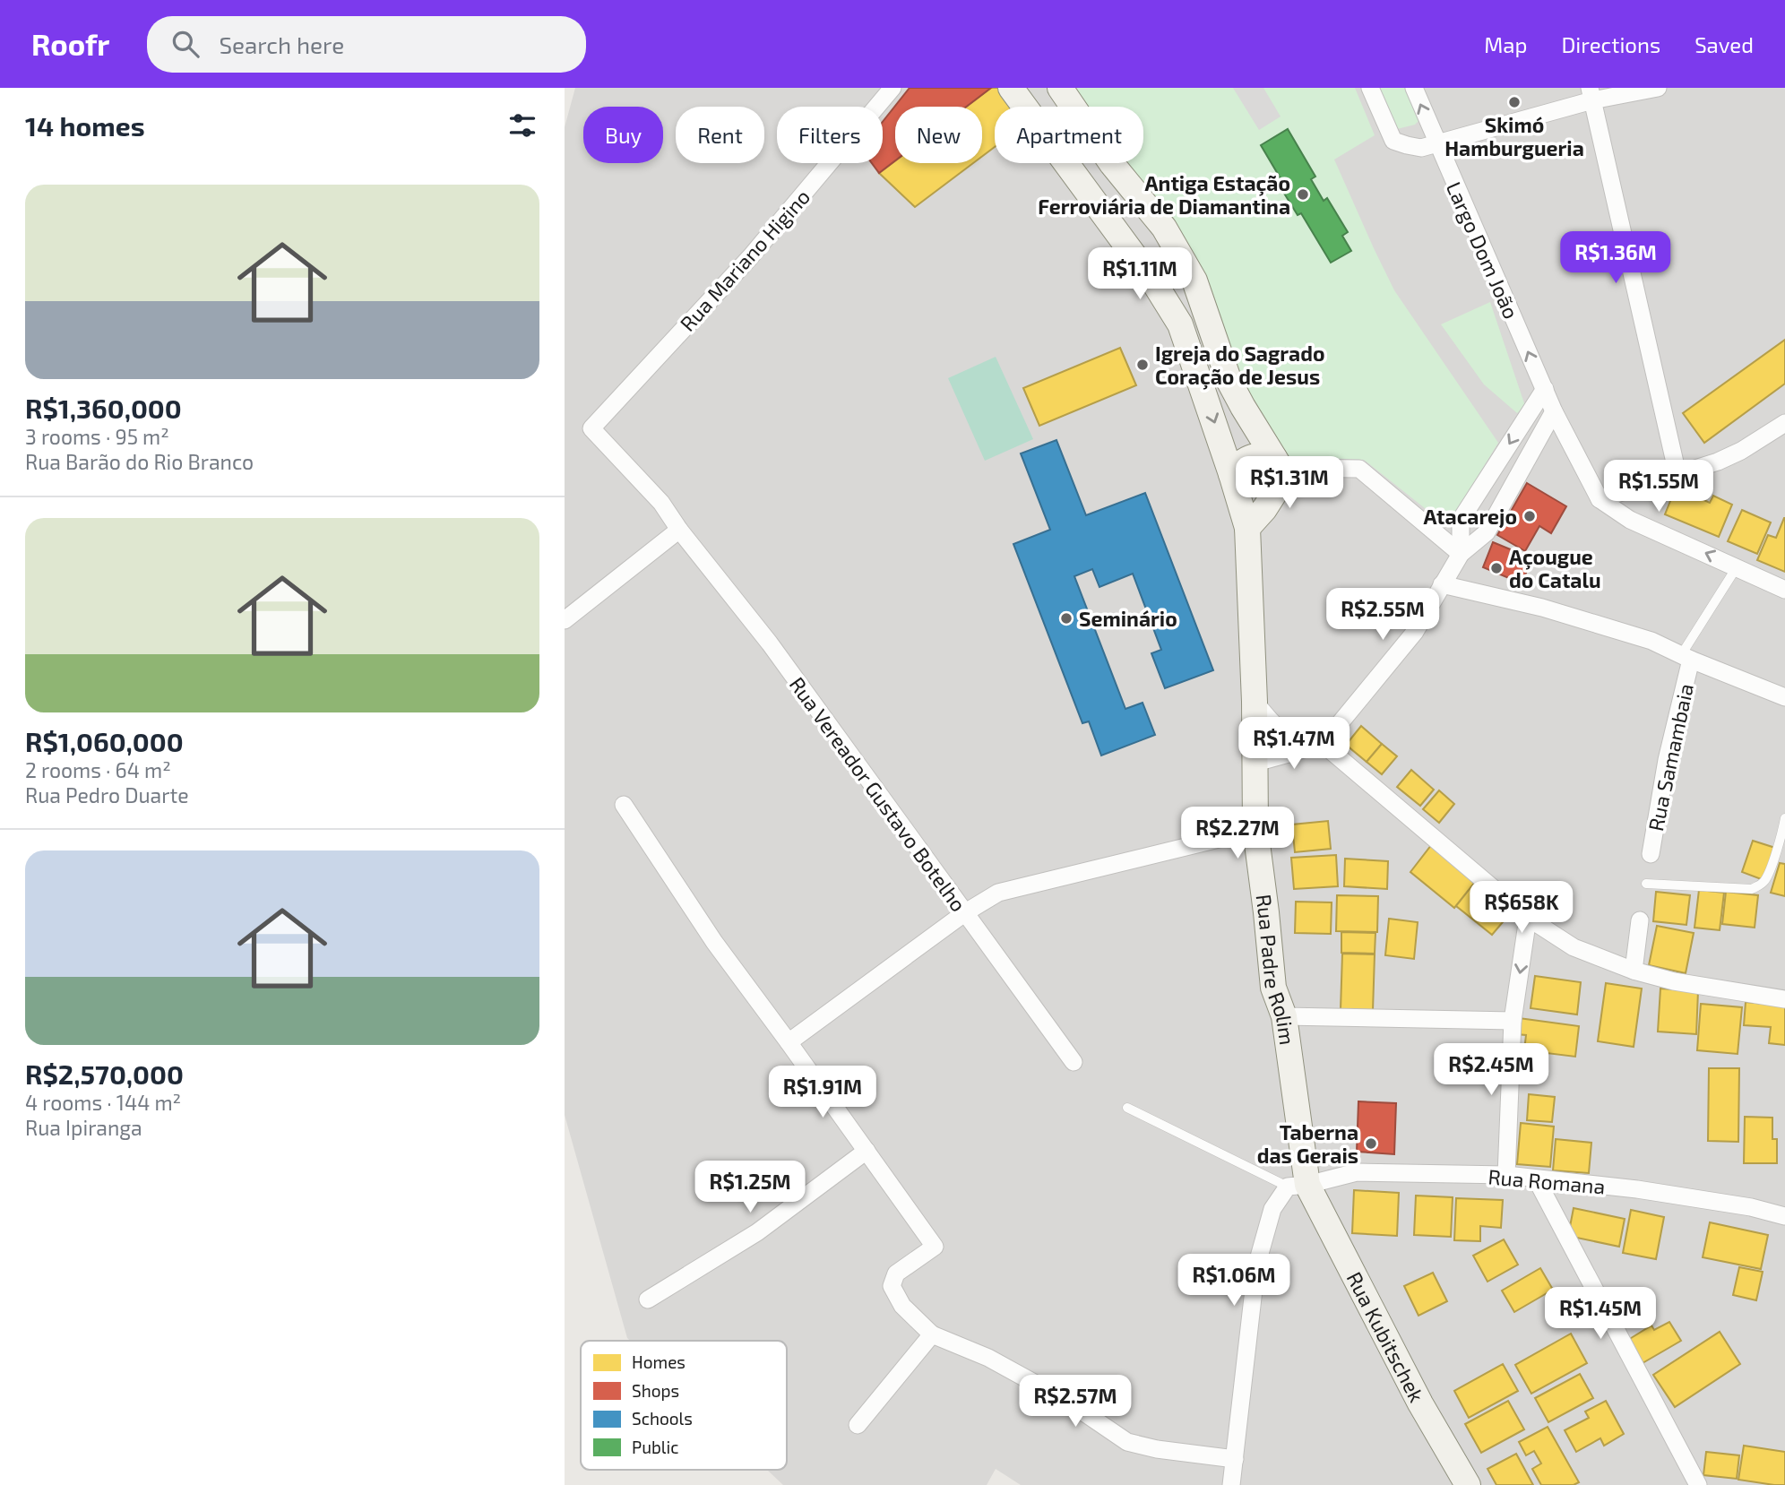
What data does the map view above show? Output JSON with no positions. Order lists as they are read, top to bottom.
{
  "streets": {
    "street": [
      "Largo Dom João",
      "Rua Mariano Higino",
      "Rua Samambaia",
      "Rua Vereador Gustavo Botelho",
      "Rua Padre Rolim",
      "Rua Romana",
      "Rua Kubitschek"
    ]
  },
  "crossings": [
    ["Rua Mariano Higino", "Rua Vereador Gustavo Botelho"],
    ["Rua Padre Rolim", "Rua Romana"],
    ["Rua Padre Rolim", "Rua Kubitschek"],
    ["Rua Romana", "Rua Kubitschek"]
  ],
  "places": [
    "Skimó Hamburgueria",
    "Antiga Estação Ferroviária de Diamantina",
    "Igreja do Sagrado Coração de Jesus",
    "Atacarejo",
    "Açougue do Catalu",
    "Seminário",
    "Taberna das Gerais"
  ],
  "legend": [
    "Homes",
    "Shops",
    "Schools",
    "Public"
  ],
  "page": {
    "header": "Roofr",
    "search": "Search here",
    "nav": ["Map", "Directions", "Saved"],
    "heading": "14 homes",
    "chip": [
      "Buy",
      "Rent",
      "Filters",
      "New",
      "Apartment"
    ],
    "list": [
      {
        "name": "R$1,360,000",
        "note": "3 rooms · 95 m² · Rua Barão do Rio Branco"
      },
      {
        "name": "R$1,060,000",
        "note": "2 rooms · 64 m² · Rua Pedro Duarte"
      },
      {
        "name": "R$2,570,000",
        "note": "4 rooms · 144 m² · Rua Ipiranga"
      }
    ],
    "price": [
      "R$1.36M",
      "R$1.11M",
      "R$1.31M",
      "R$1.55M",
      "R$2.55M",
      "R$1.47M",
      "R$2.27M",
      "R$658K",
      "R$2.45M",
      "R$1.91M",
      "R$1.25M",
      "R$1.06M",
      "R$1.45M",
      "R$2.57M"
    ]
  }
}
